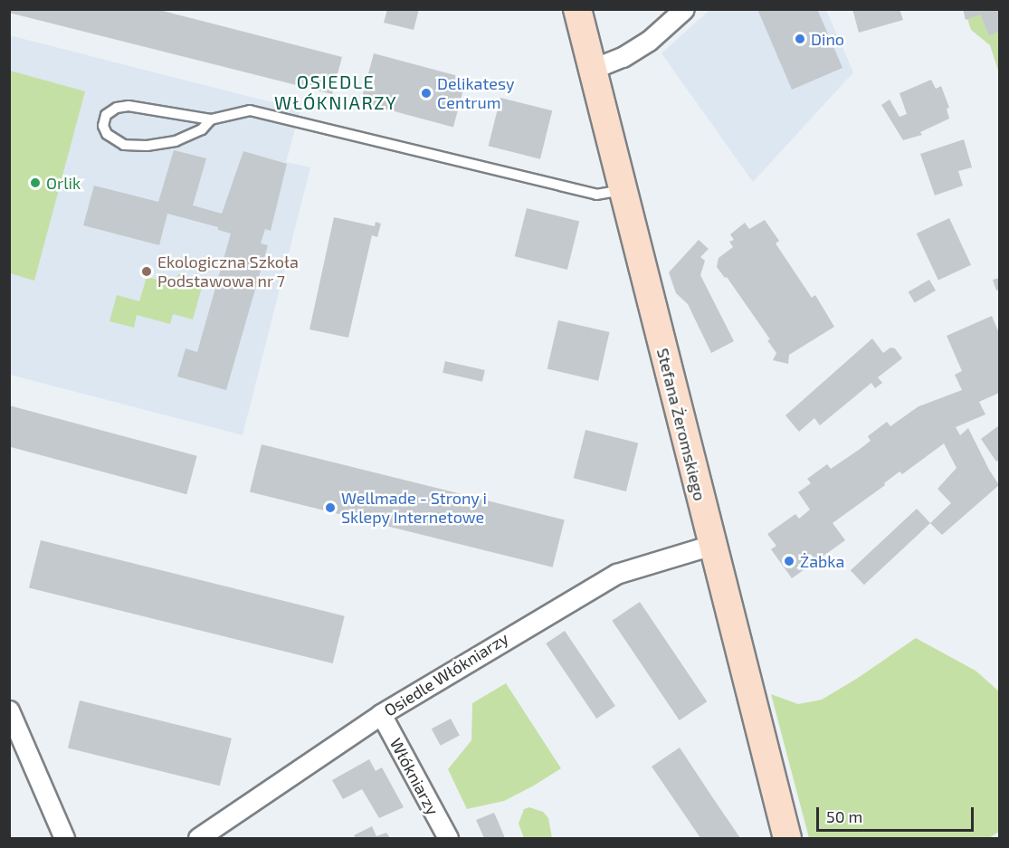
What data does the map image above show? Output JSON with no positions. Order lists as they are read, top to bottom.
{
  "streets": {
    "street": ["Stefana Żeromskiego", "Osiedle Włókniarzy", "Włókniarzy"]
  },
  "crossings": [
    ["Stefana Żeromskiego", "Osiedle Włókniarzy"],
    ["Osiedle Włókniarzy", "Włókniarzy"]
  ],
  "districts": ["OSIEDLE WŁÓKNIARZY"],
  "places": [
    "Dino",
    "Delikatesy Centrum",
    "Orlik",
    "Ekologiczna Szkoła Podstawowa nr 7",
    "Wellmade - Strony i Sklepy Internetowe",
    "Żabka"
  ],
  "scale_bar": "50 m"
}
